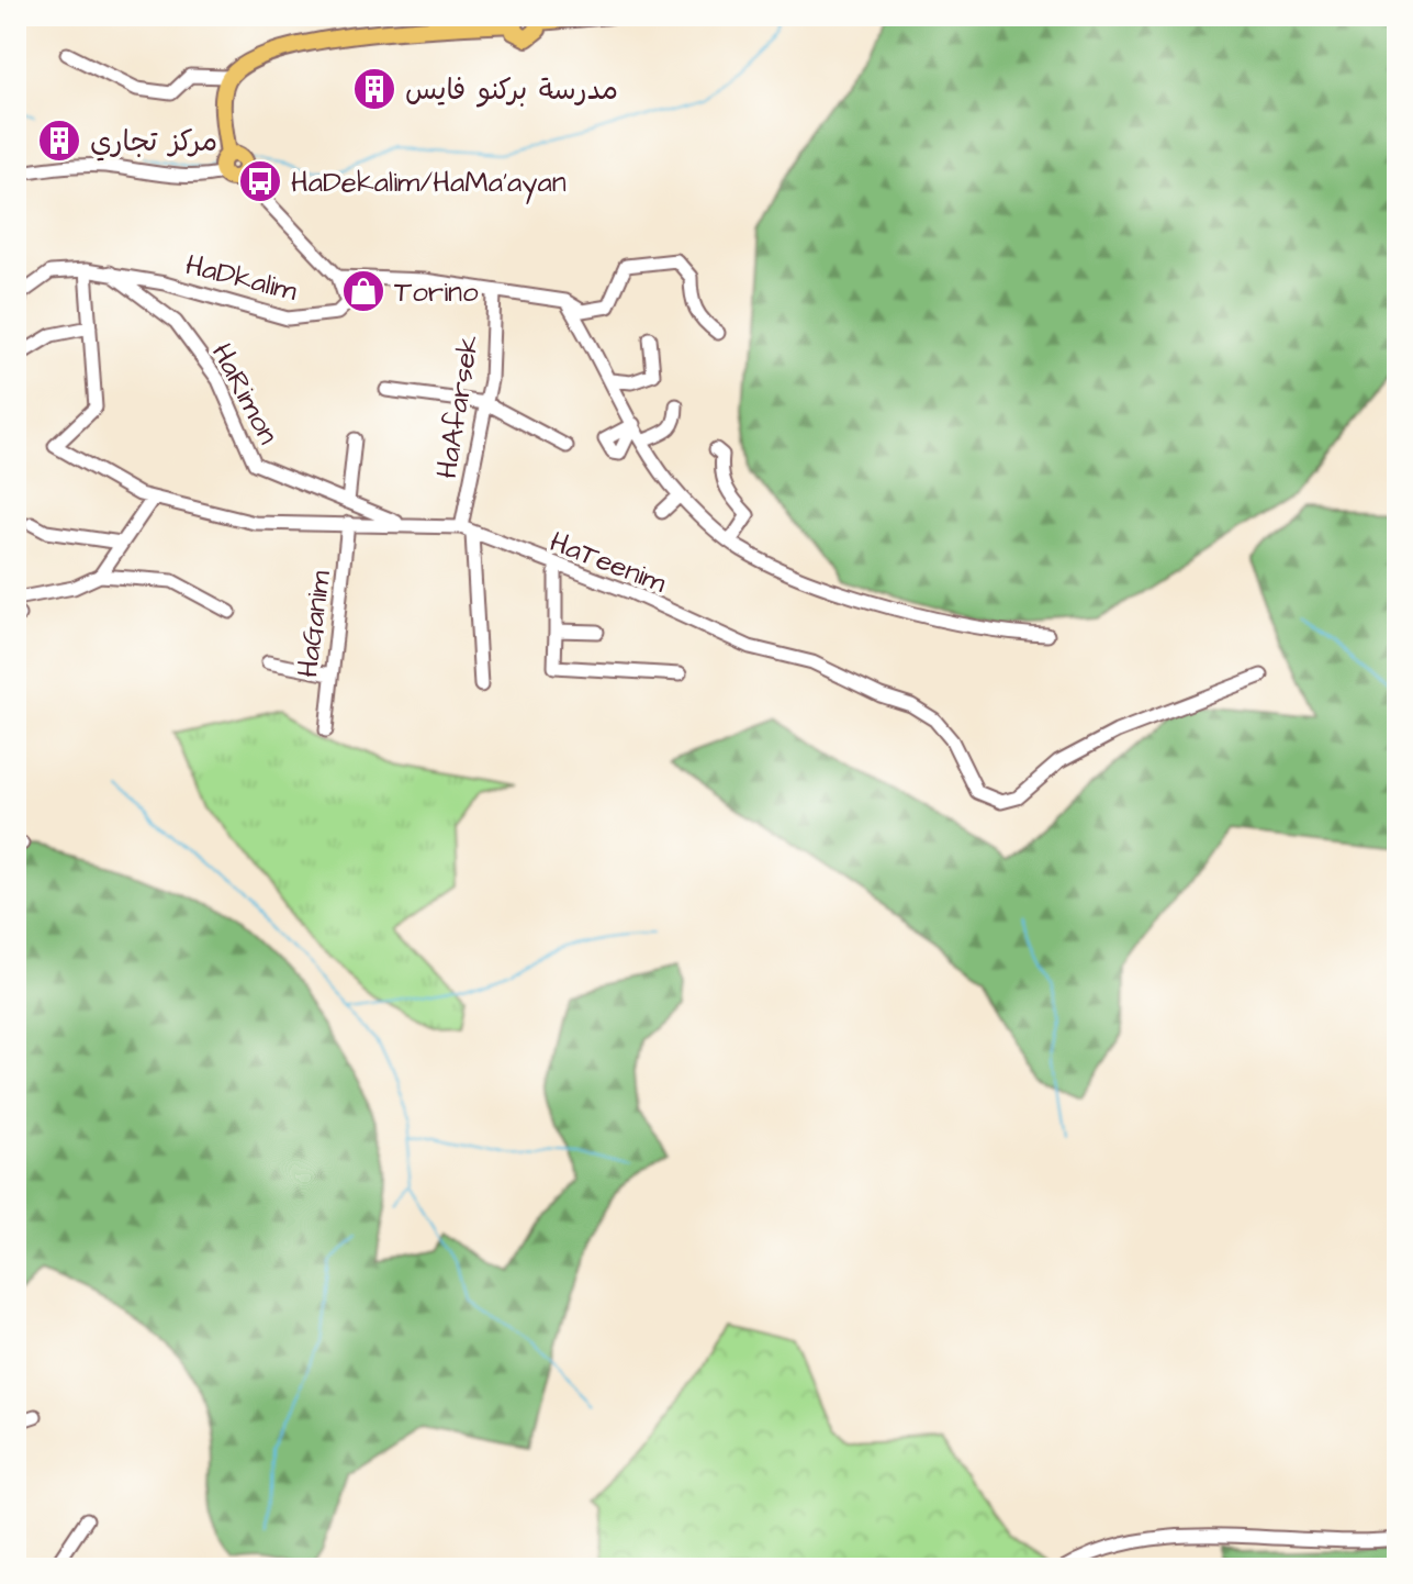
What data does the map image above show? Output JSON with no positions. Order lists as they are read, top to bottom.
{
  "streets": {
    "street": [
      "HaDkalim",
      "HaRimon",
      "HaAfarsek",
      "HaTeenim",
      "HaGanim"
    ]
  },
  "crossings": [
    ["HaDkalim", "HaRimon"],
    ["HaDkalim", "HaTeenim"],
    ["HaRimon", "HaTeenim"],
    ["HaAfarsek", "HaTeenim"],
    ["HaTeenim", "HaGanim"]
  ],
  "places": {
    "building": ["مدرسة بركنو فايس", "مركز تجاري"],
    "bus stop": ["HaDekalim/HaMa'ayan"],
    "shop": ["Torino"]
  }
}
